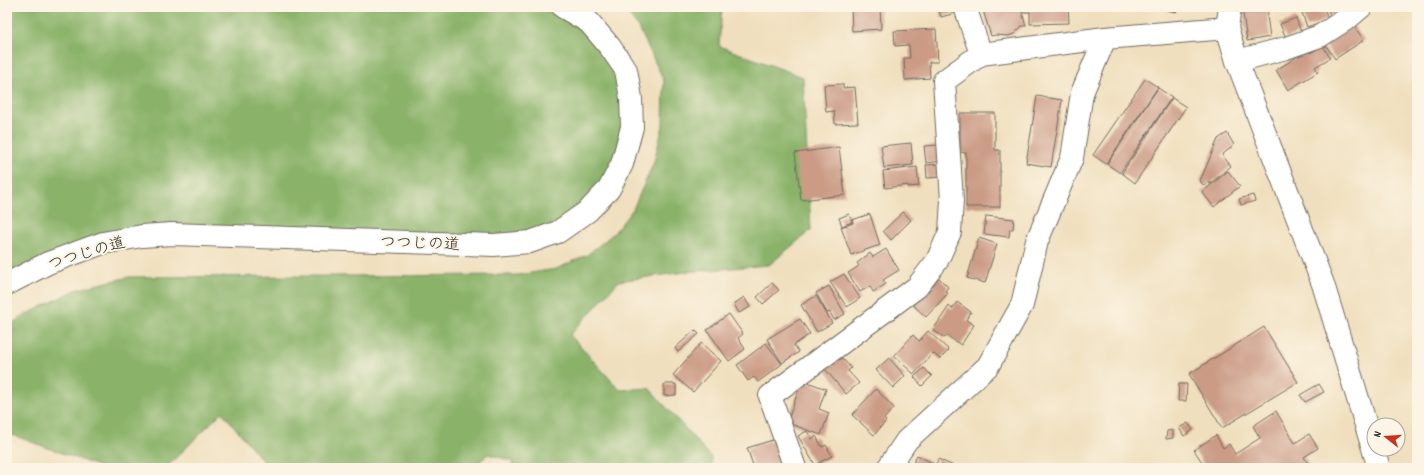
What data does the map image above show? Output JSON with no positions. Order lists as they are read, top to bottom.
{
  "streets": {
    "street": ["つつじの道"]
  },
  "north": "left"
}
